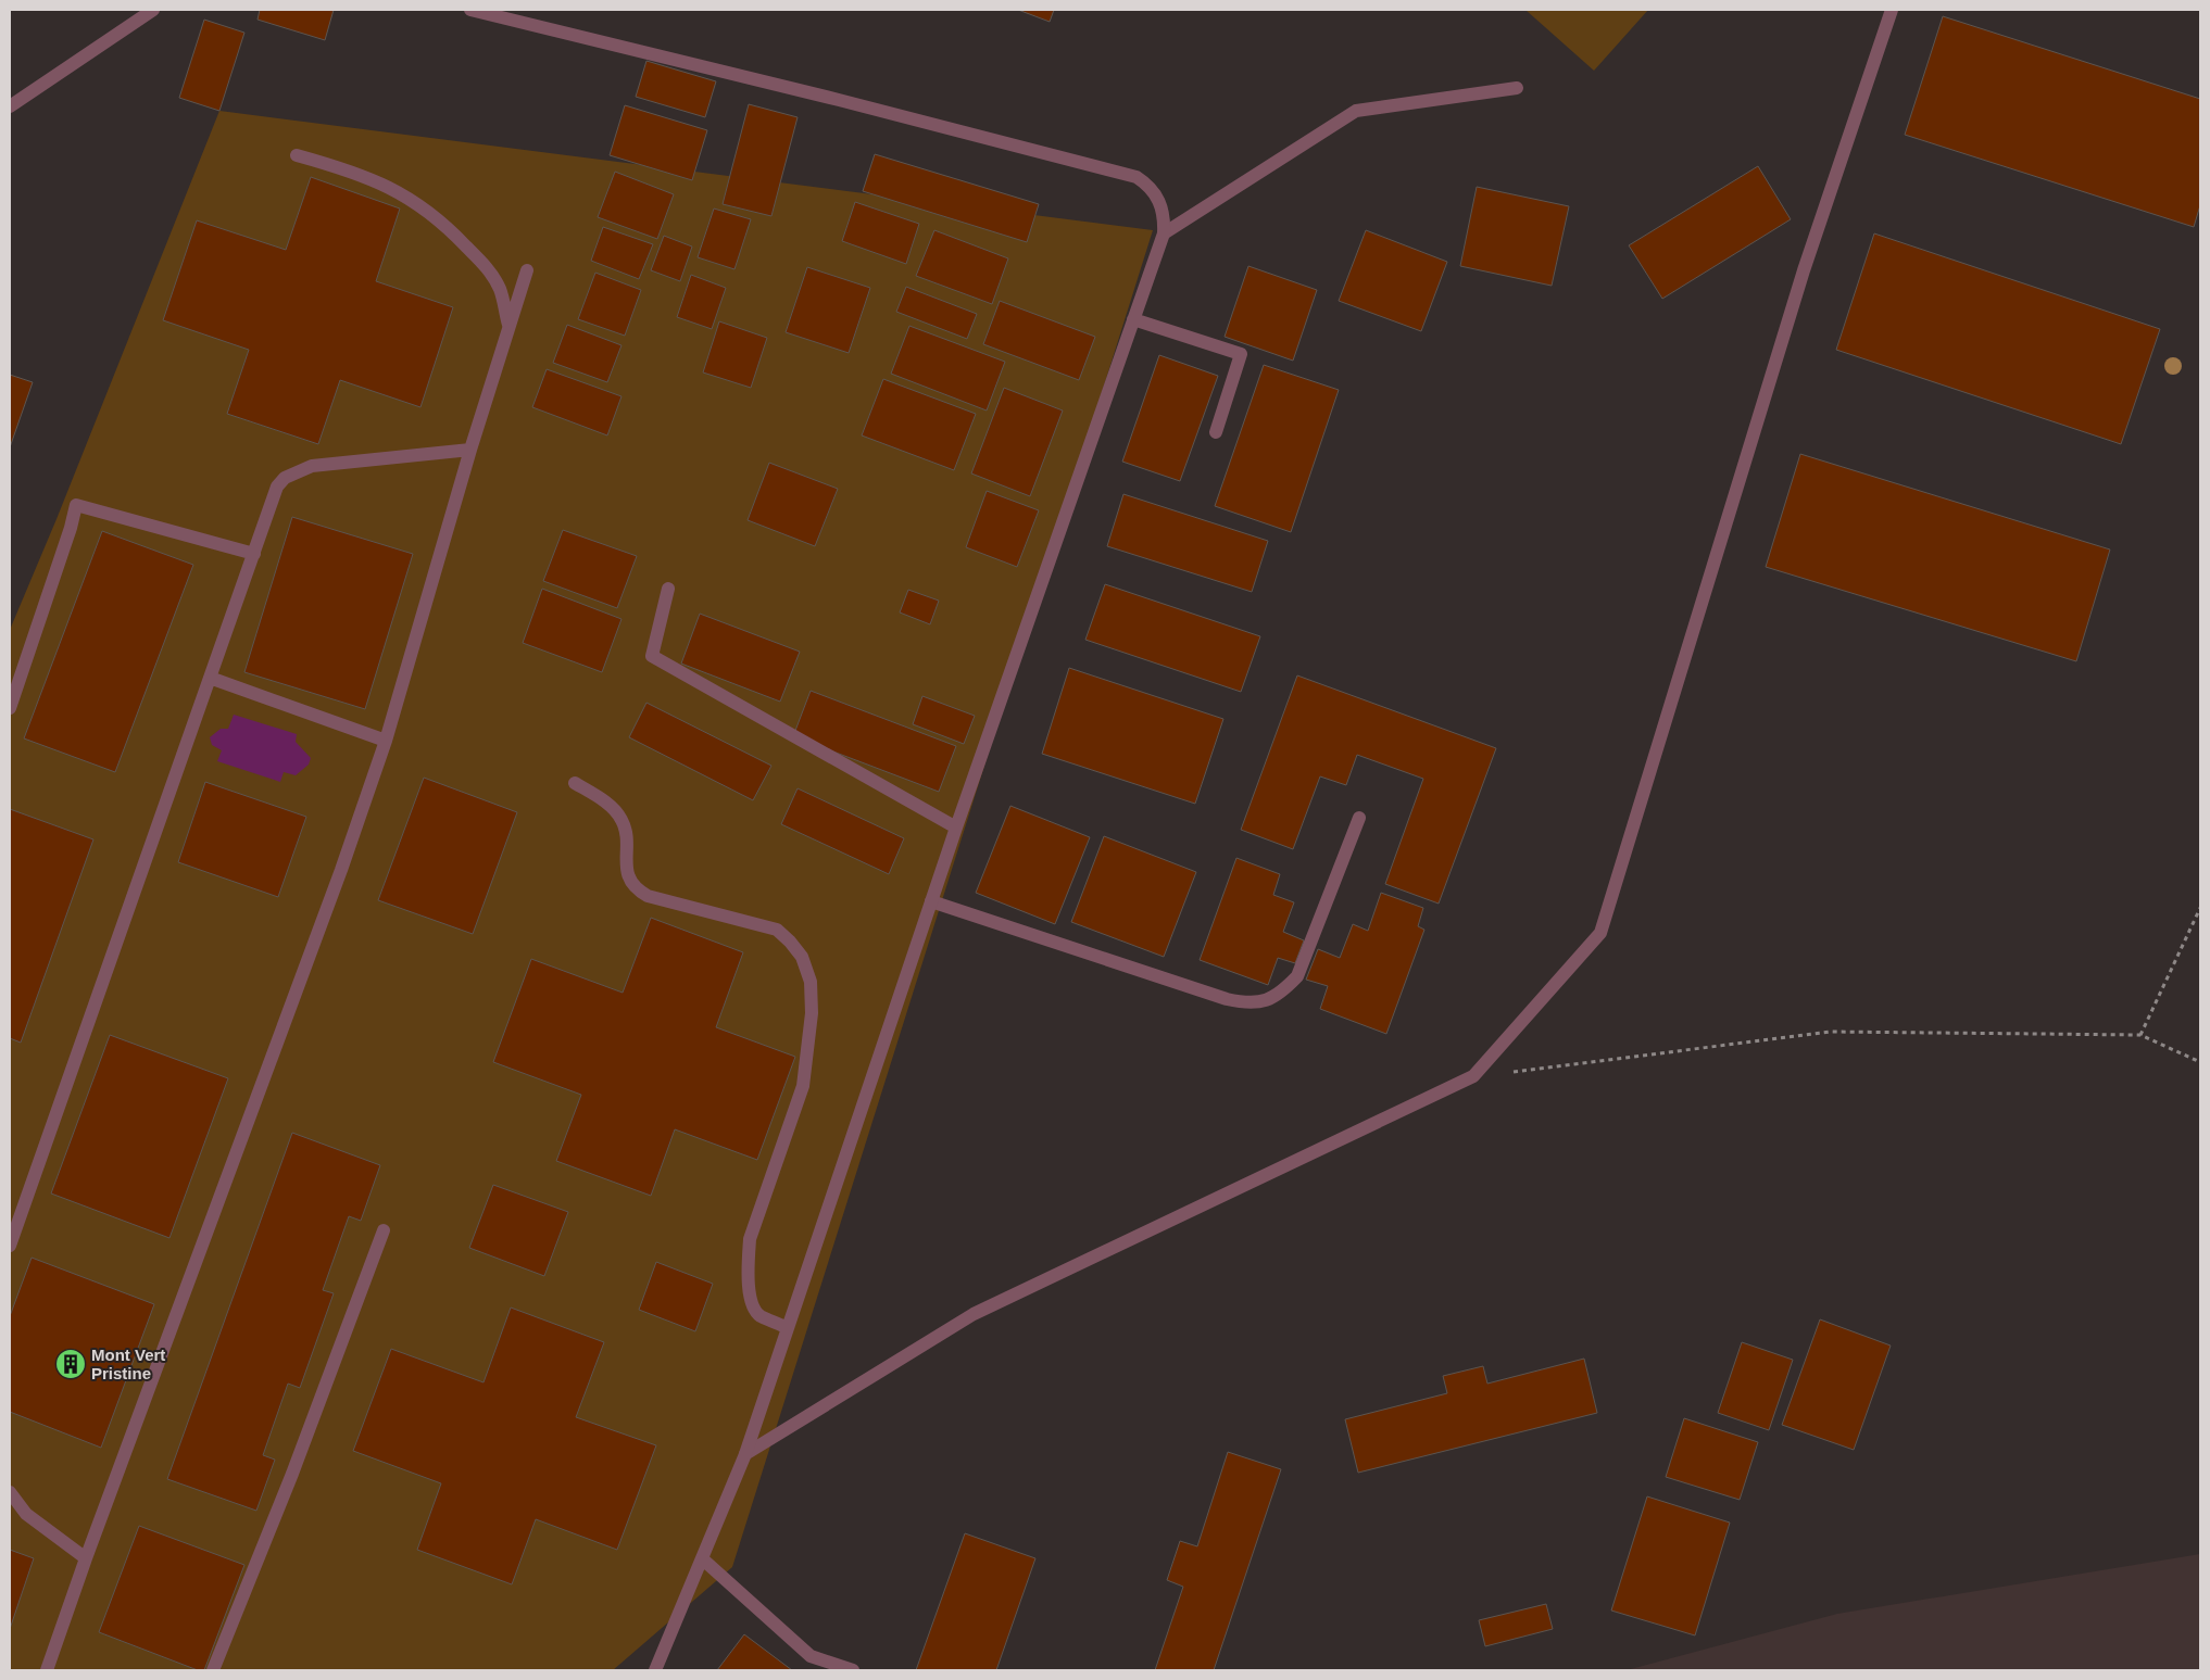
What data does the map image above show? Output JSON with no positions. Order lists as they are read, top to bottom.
{
  "places": {
    "building": ["Mont Vert Pristine"]
  }
}
